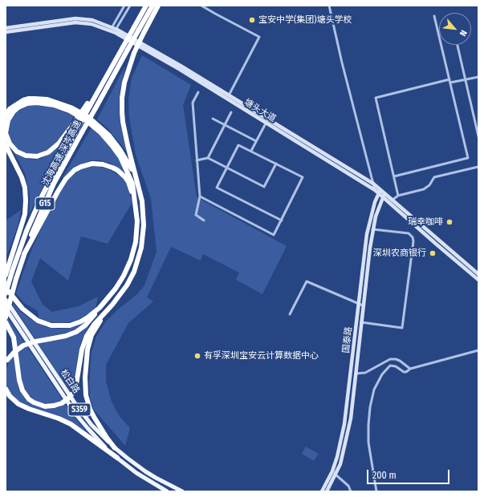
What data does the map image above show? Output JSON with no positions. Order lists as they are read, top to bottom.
{
  "streets": {
    "highway": ["沈海高速 深岑高速", "G15"],
    "main road": [
      "塘头大道",
      "国泰路",
      "松白路",
      "S359"
    ]
  },
  "crossings": [
    ["塘头大道", "国泰路"]
  ],
  "places": [
    "宝安中学(集团)塘头学校",
    "瑞幸咖啡",
    "深圳农商银行",
    "有孚深圳宝安云计算数据中心"
  ],
  "scale_bar": "200 m",
  "north": "bottom right"
}
